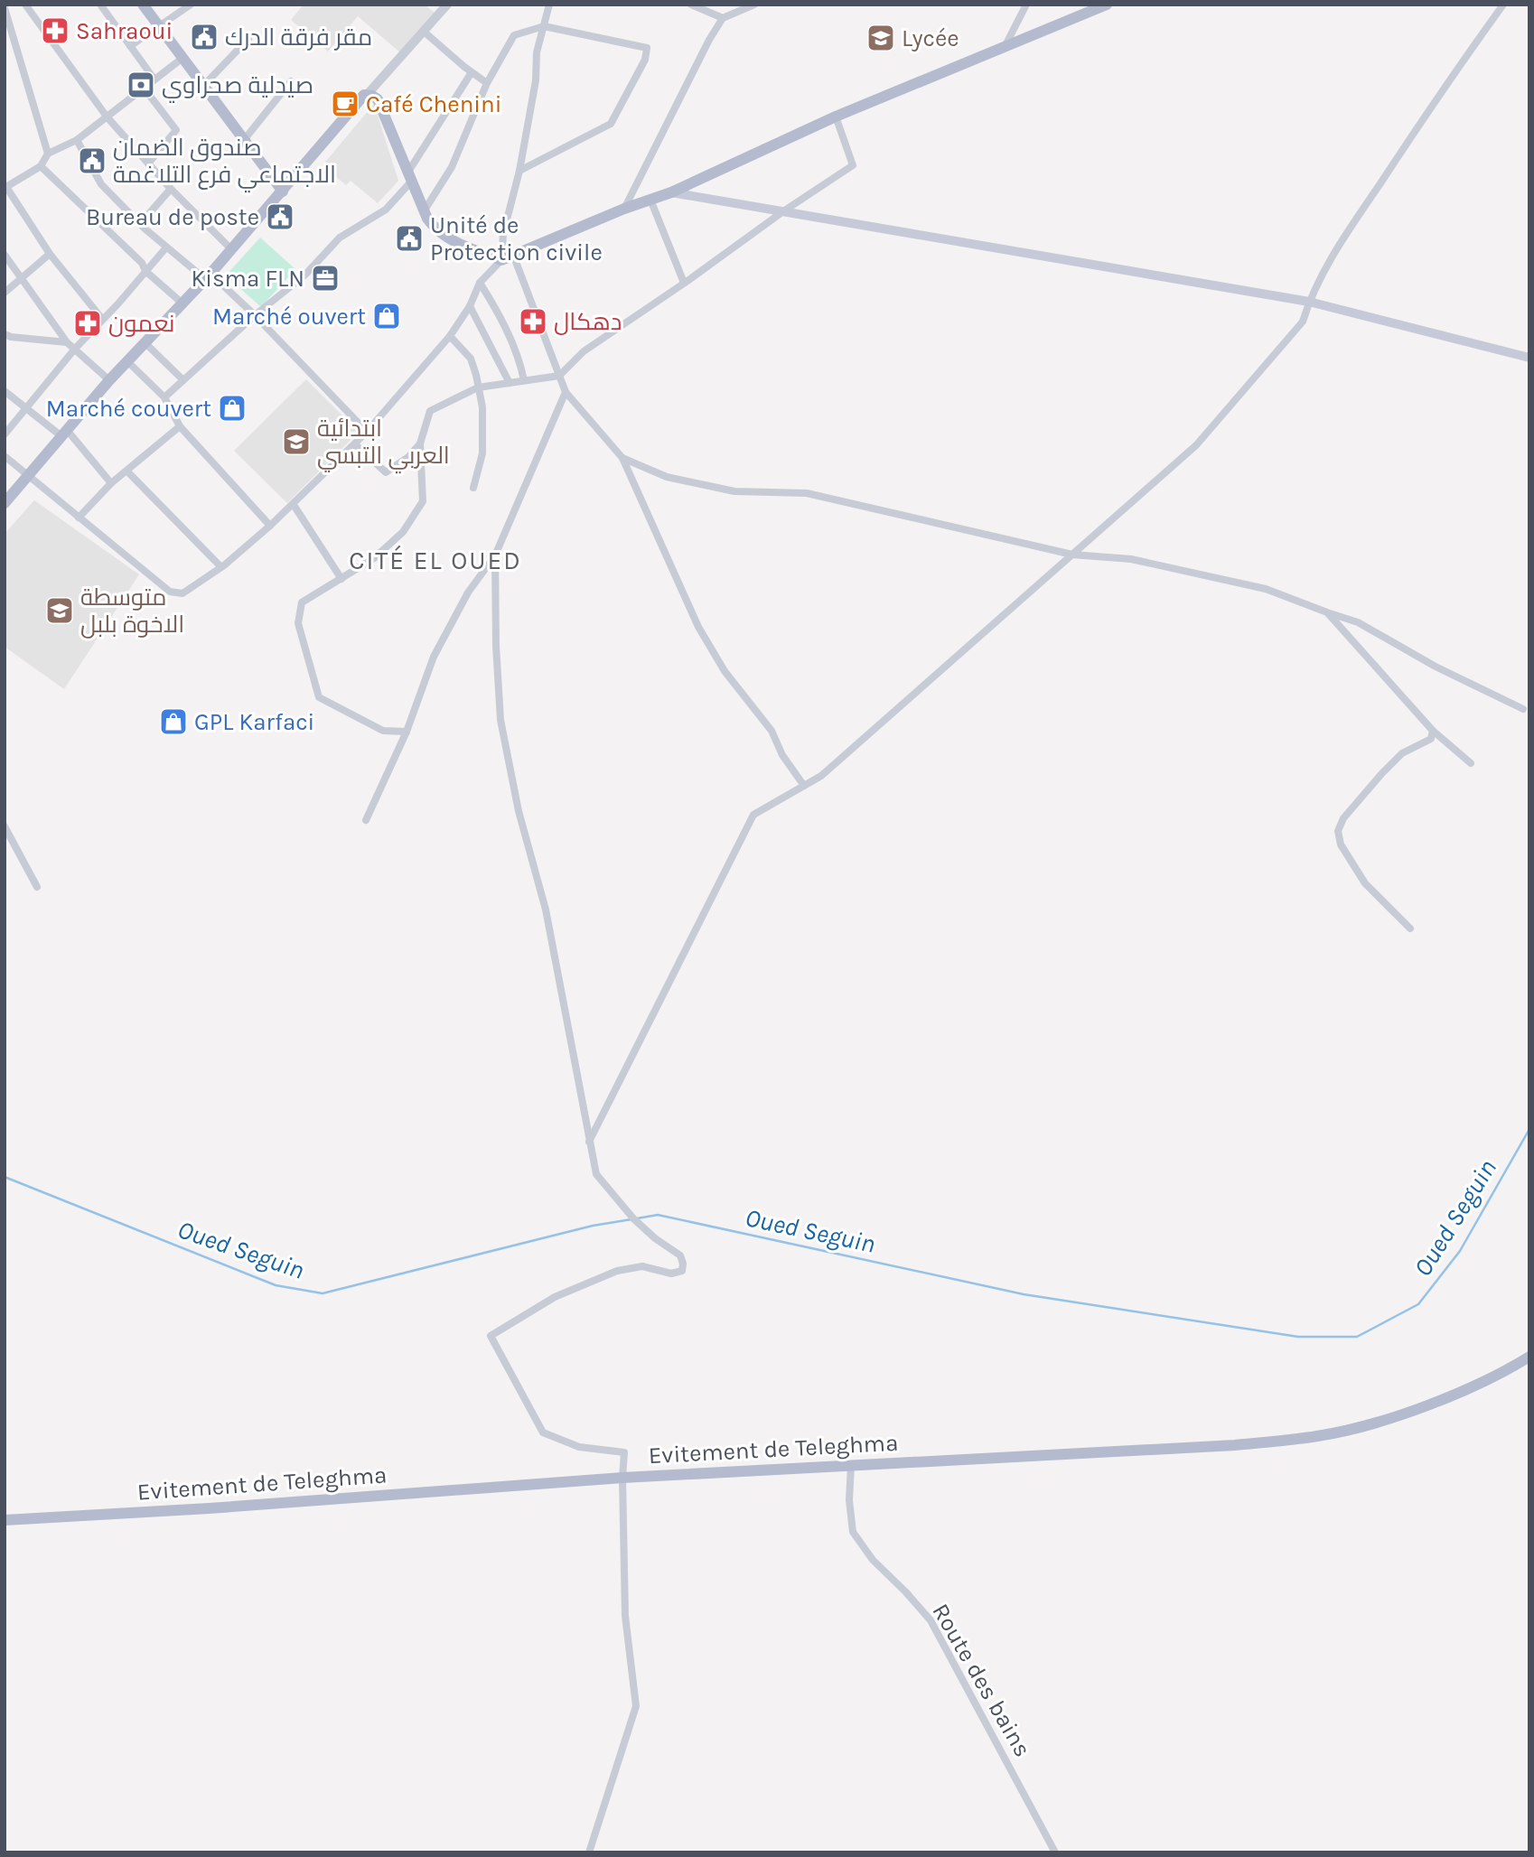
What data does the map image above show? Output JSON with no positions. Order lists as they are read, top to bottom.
{
  "streets": {
    "main road": ["Evitement de Teleghma"],
    "street": ["Route des bains"]
  },
  "crossings": [
    ["Evitement de Teleghma", "Route des bains"]
  ],
  "districts": ["CITÉ EL OUED"],
  "water": ["Oued Seguin"],
  "places": {
    "pharmacy": ["Sahraoui", "دهكال", "نعمون"],
    "public building": [
      "مقر فرقة الدرك",
      "صندوق الضمان الاجتماعي فرع التلاغمة",
      "Bureau de poste",
      "Unité de Protection civile"
    ],
    "school or university": ["Lycée", "ابتدائية العربي التبسي", "متوسطة الاخوة بلبل"],
    "bank": ["صيدلية صحراوي"],
    "cafe": ["Café Chenini"],
    "office": ["Kisma FLN"],
    "shop": ["Marché ouvert", "Marché couvert", "GPL Karfaci"]
  }
}
